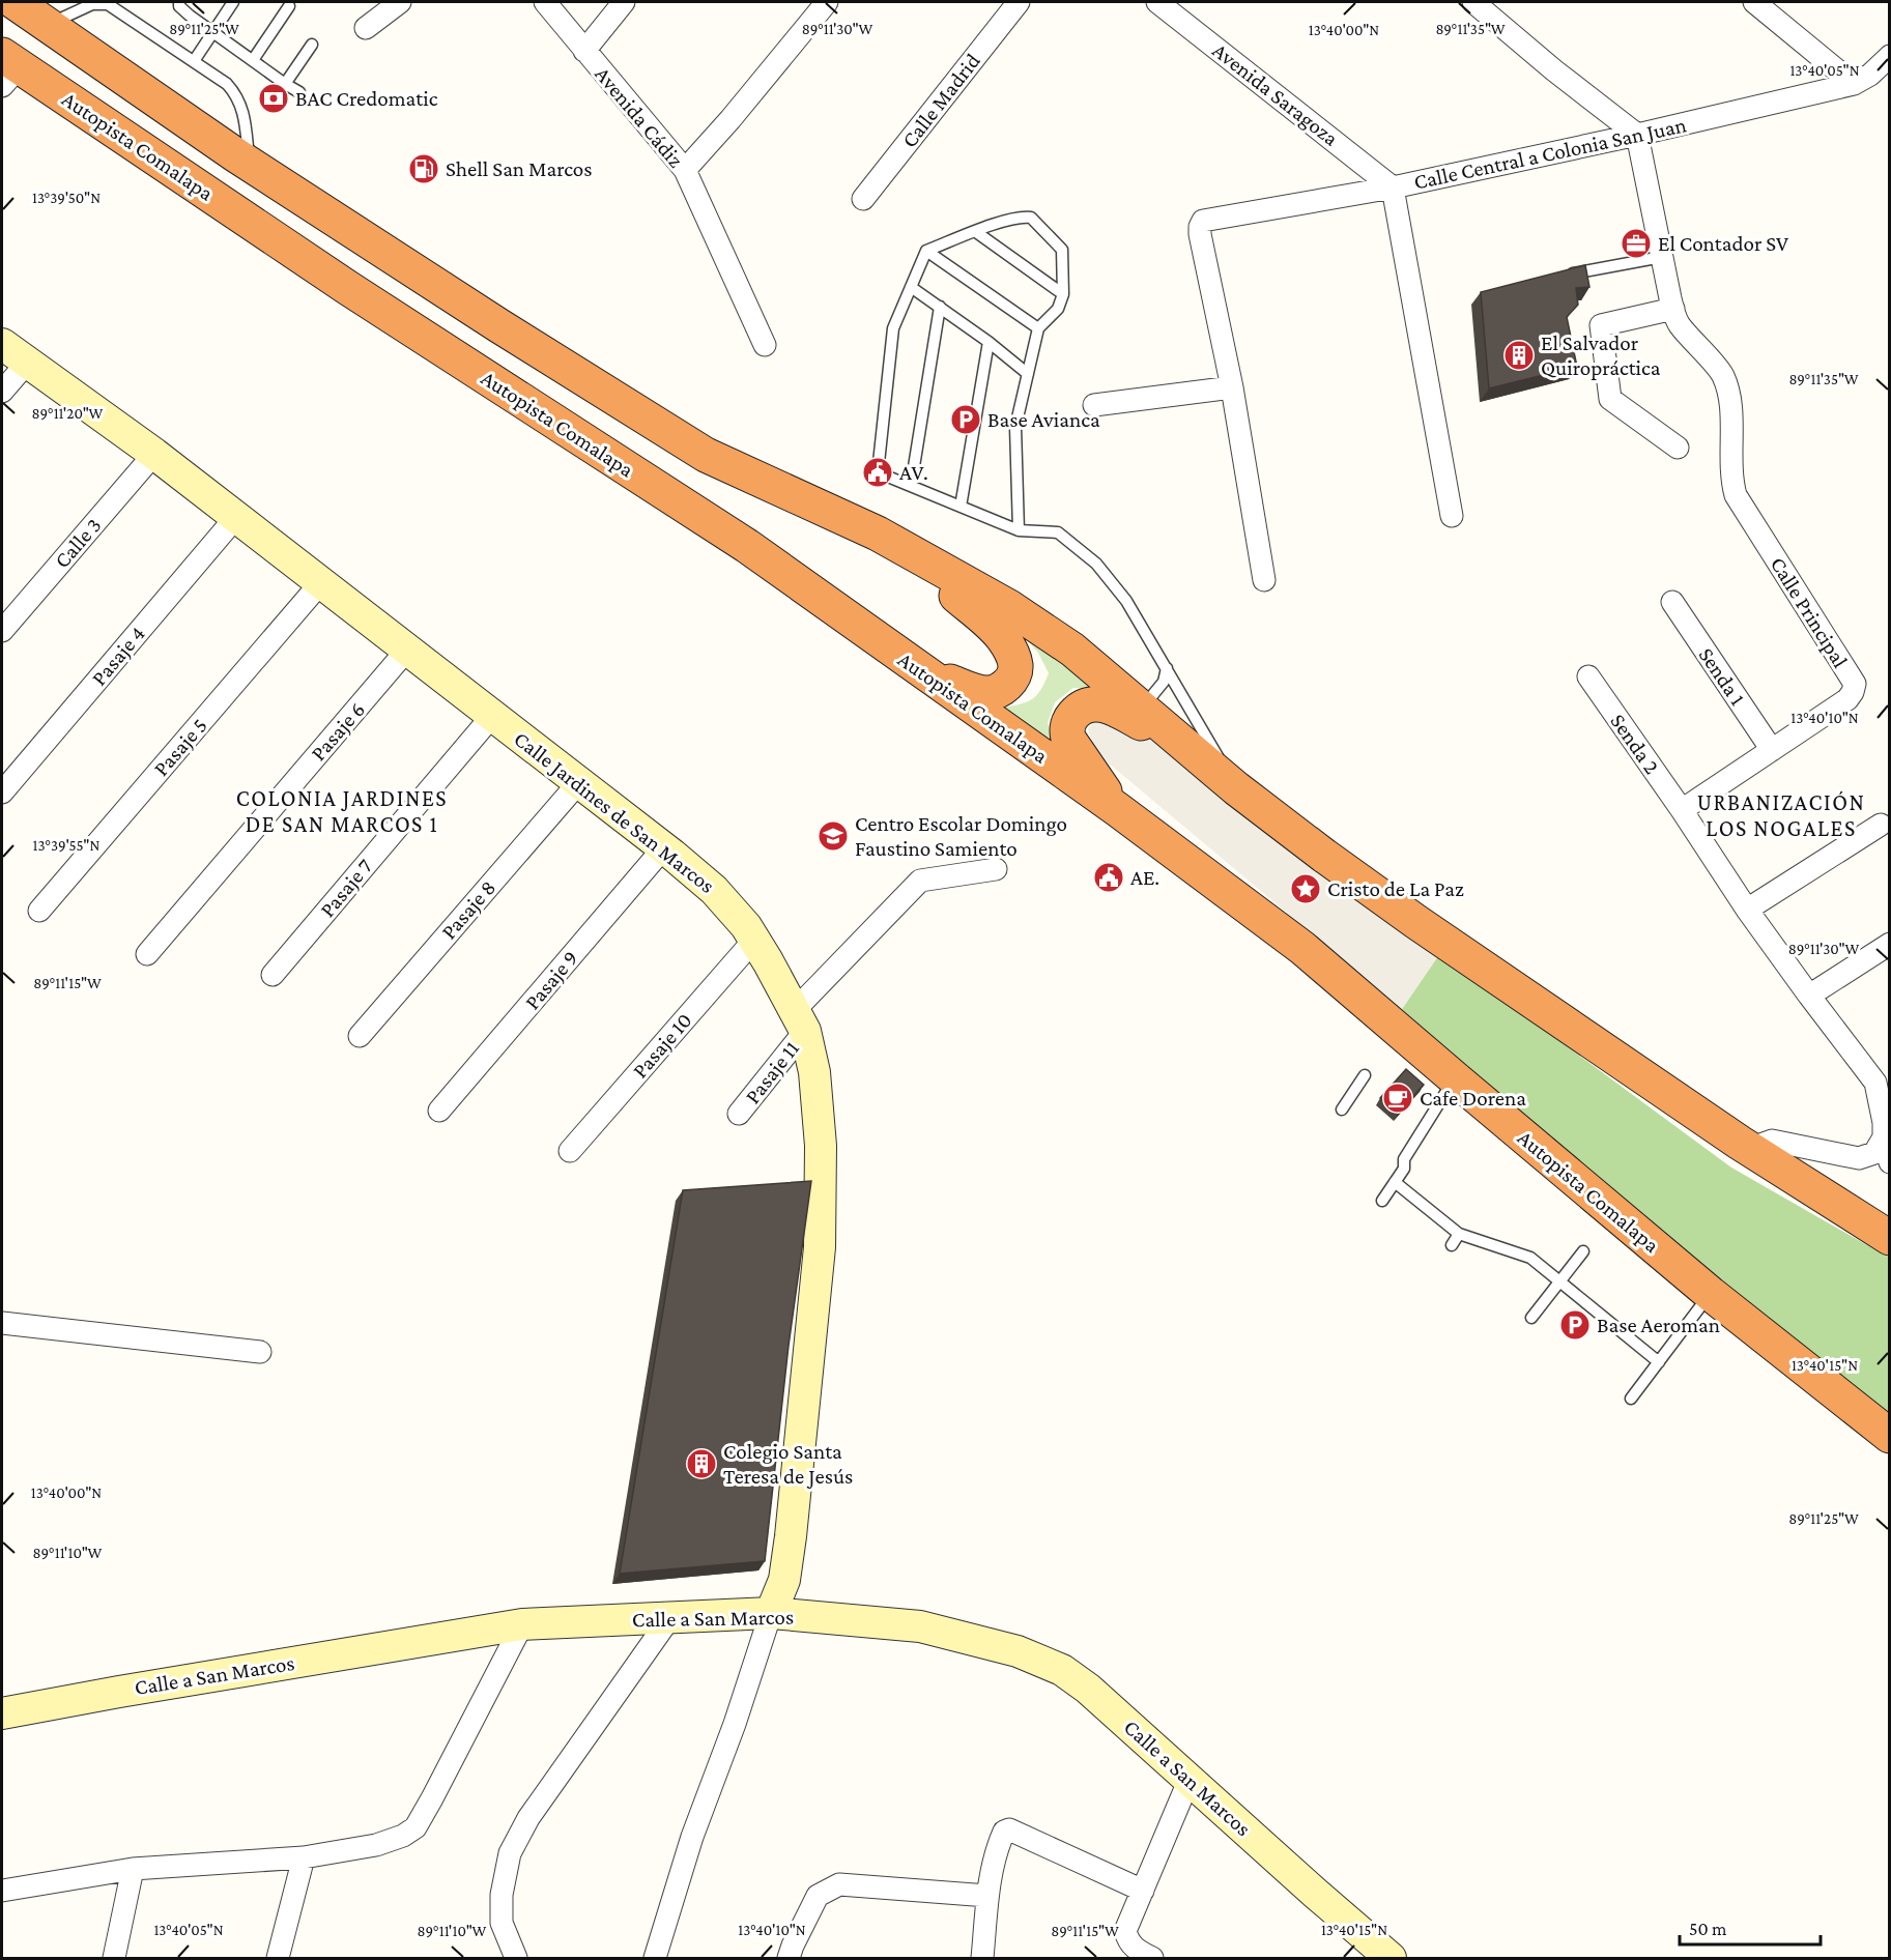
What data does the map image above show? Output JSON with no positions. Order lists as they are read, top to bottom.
{
  "streets": {
    "highway": ["Autopista Comalapa"],
    "main road": ["Calle Jardines de San Marcos", "Calle a San Marcos"],
    "street": [
      "Avenida Saragoza",
      "Calle Madrid",
      "Avenida Cádiz",
      "Calle Central a Colonia San Juan",
      "Calle 3",
      "Calle Principal",
      "Pasaje 4",
      "Senda 1",
      "Pasaje 6",
      "Senda 2",
      "Pasaje 5",
      "Pasaje 7",
      "Pasaje 8",
      "Pasaje 9",
      "Pasaje 10",
      "Pasaje 11"
    ]
  },
  "crossings": [
    ["Avenida Saragoza", "Calle Central a Colonia San Juan"],
    ["Calle 3", "Calle Jardines de San Marcos"],
    ["Calle Principal", "Senda 1"],
    ["Calle Principal", "Senda 2"],
    ["Pasaje 4", "Calle Jardines de San Marcos"],
    ["Pasaje 6", "Calle Jardines de San Marcos"],
    ["Pasaje 5", "Calle Jardines de San Marcos"],
    ["Calle Jardines de San Marcos", "Pasaje 7"],
    ["Calle Jardines de San Marcos", "Pasaje 8"],
    ["Calle Jardines de San Marcos", "Pasaje 9"],
    ["Calle Jardines de San Marcos", "Pasaje 10"],
    ["Calle Jardines de San Marcos", "Pasaje 11"],
    ["Calle Jardines de San Marcos", "Calle a San Marcos"]
  ],
  "districts": ["COLONIA JARDINES DE SAN MARCOS 1", "URBANIZACIÓN LOS NOGALES"],
  "places": {
    "bank": ["BAC Credomatic"],
    "fuel station": ["Shell San Marcos"],
    "office": ["El Contador SV"],
    "building": ["El Salvador Quiropráctica", "Colegio Santa Teresa de Jesús"],
    "parking": ["Base Avianca", "Base Aeroman"],
    "public building": ["AV.", "AE."],
    "school or university": ["Centro Escolar Domingo Faustino Samiento"],
    "place": ["Cristo de La Paz"],
    "cafe": ["Cafe Dorena"]
  },
  "scale_bar": "50 m",
  "coordinates": [
    "89°11'25\"W",
    "89°11'30\"W",
    "89°11'35\"W",
    "13°40'00\"N",
    "13°40'05\"N",
    "13°39'50\"N",
    "89°11'20\"W",
    "13°40'10\"N",
    "13°39'55\"N",
    "89°11'15\"W",
    "13°40'15\"N",
    "89°11'10\"W"
  ]
}
